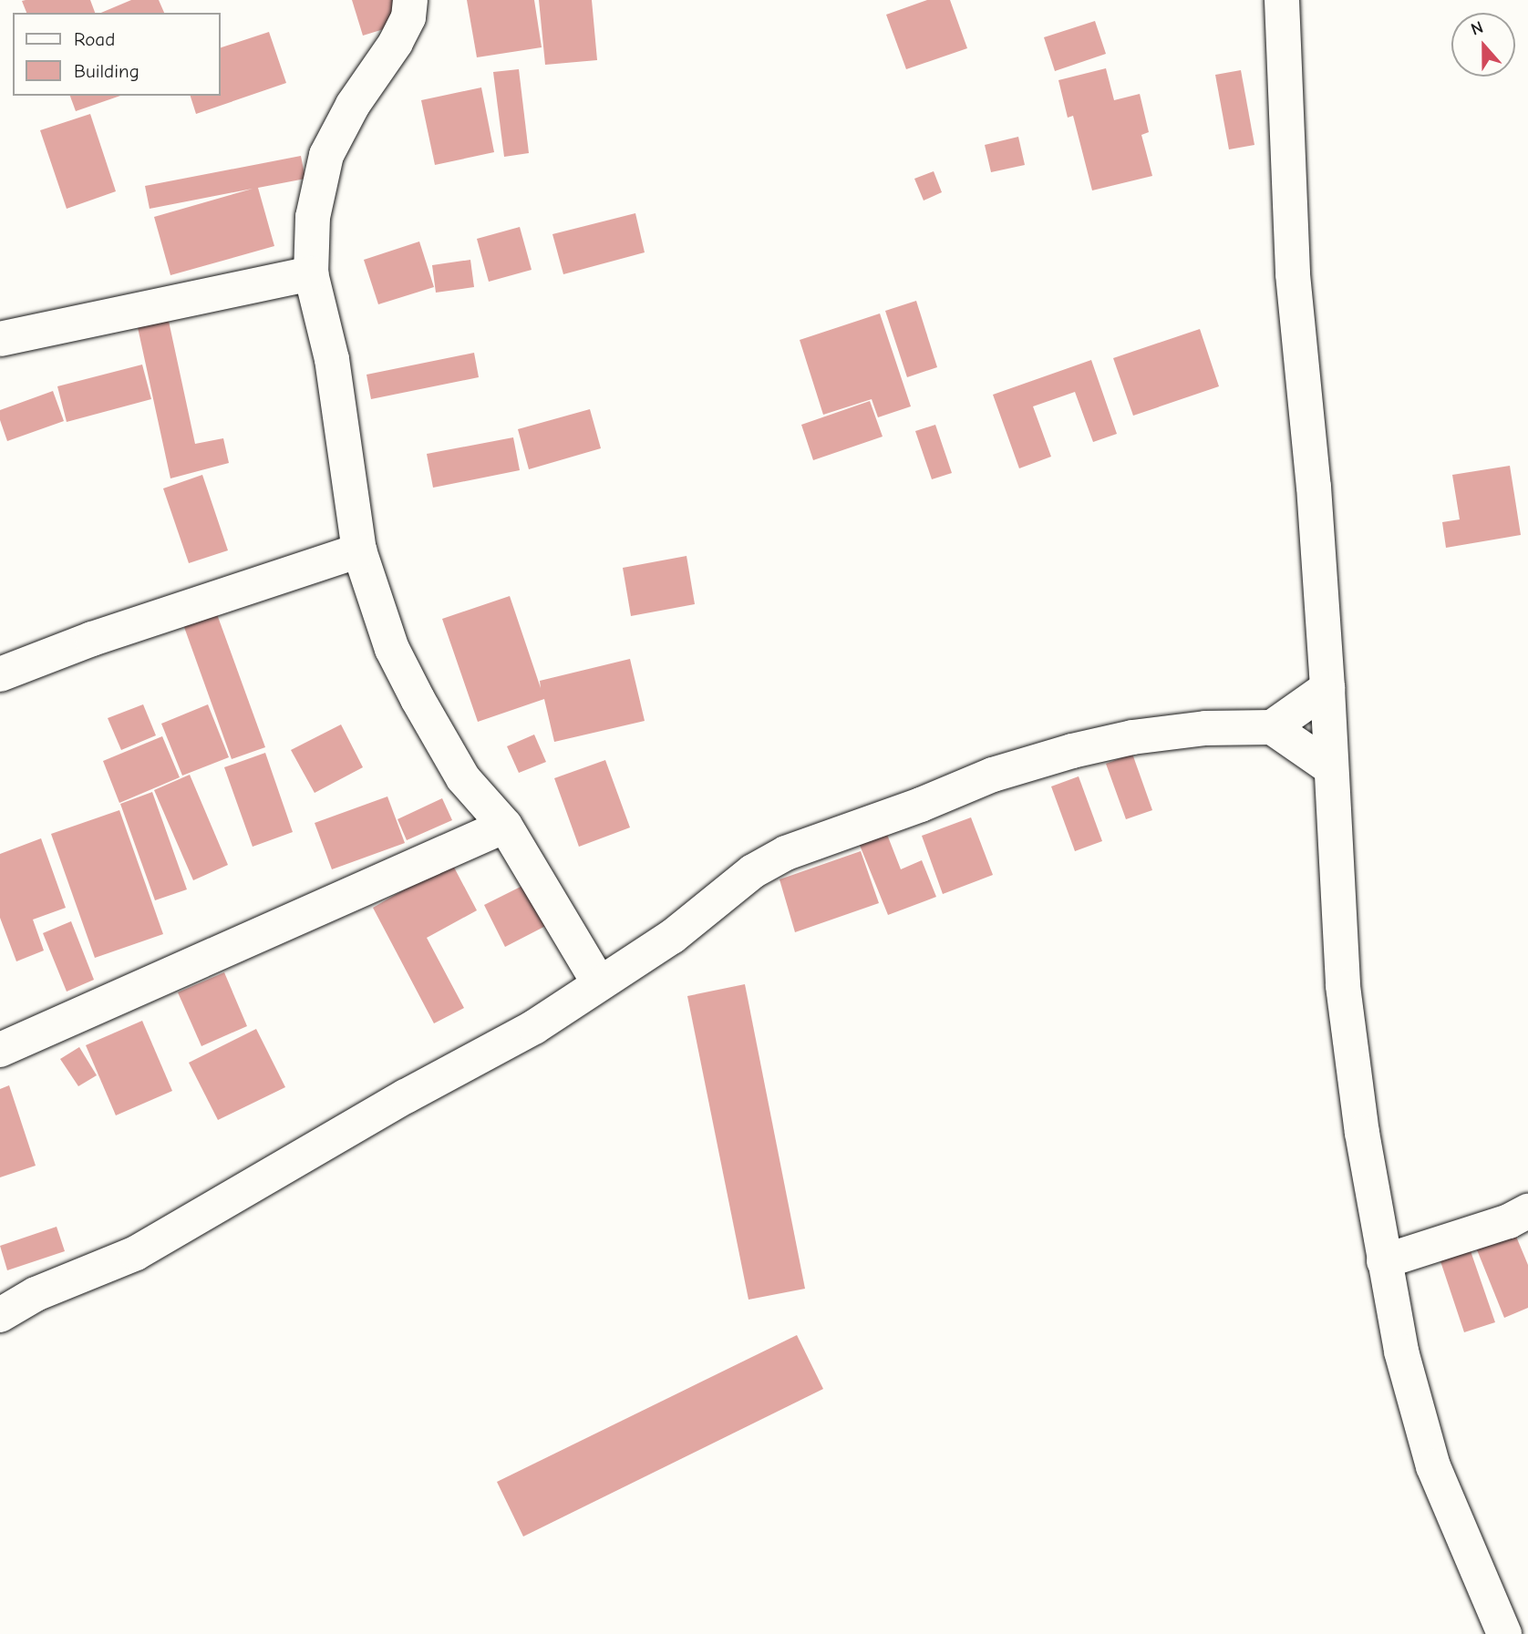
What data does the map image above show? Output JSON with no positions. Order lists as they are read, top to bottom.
{
  "legend": ["Road", "Building"],
  "north": "top"
}
